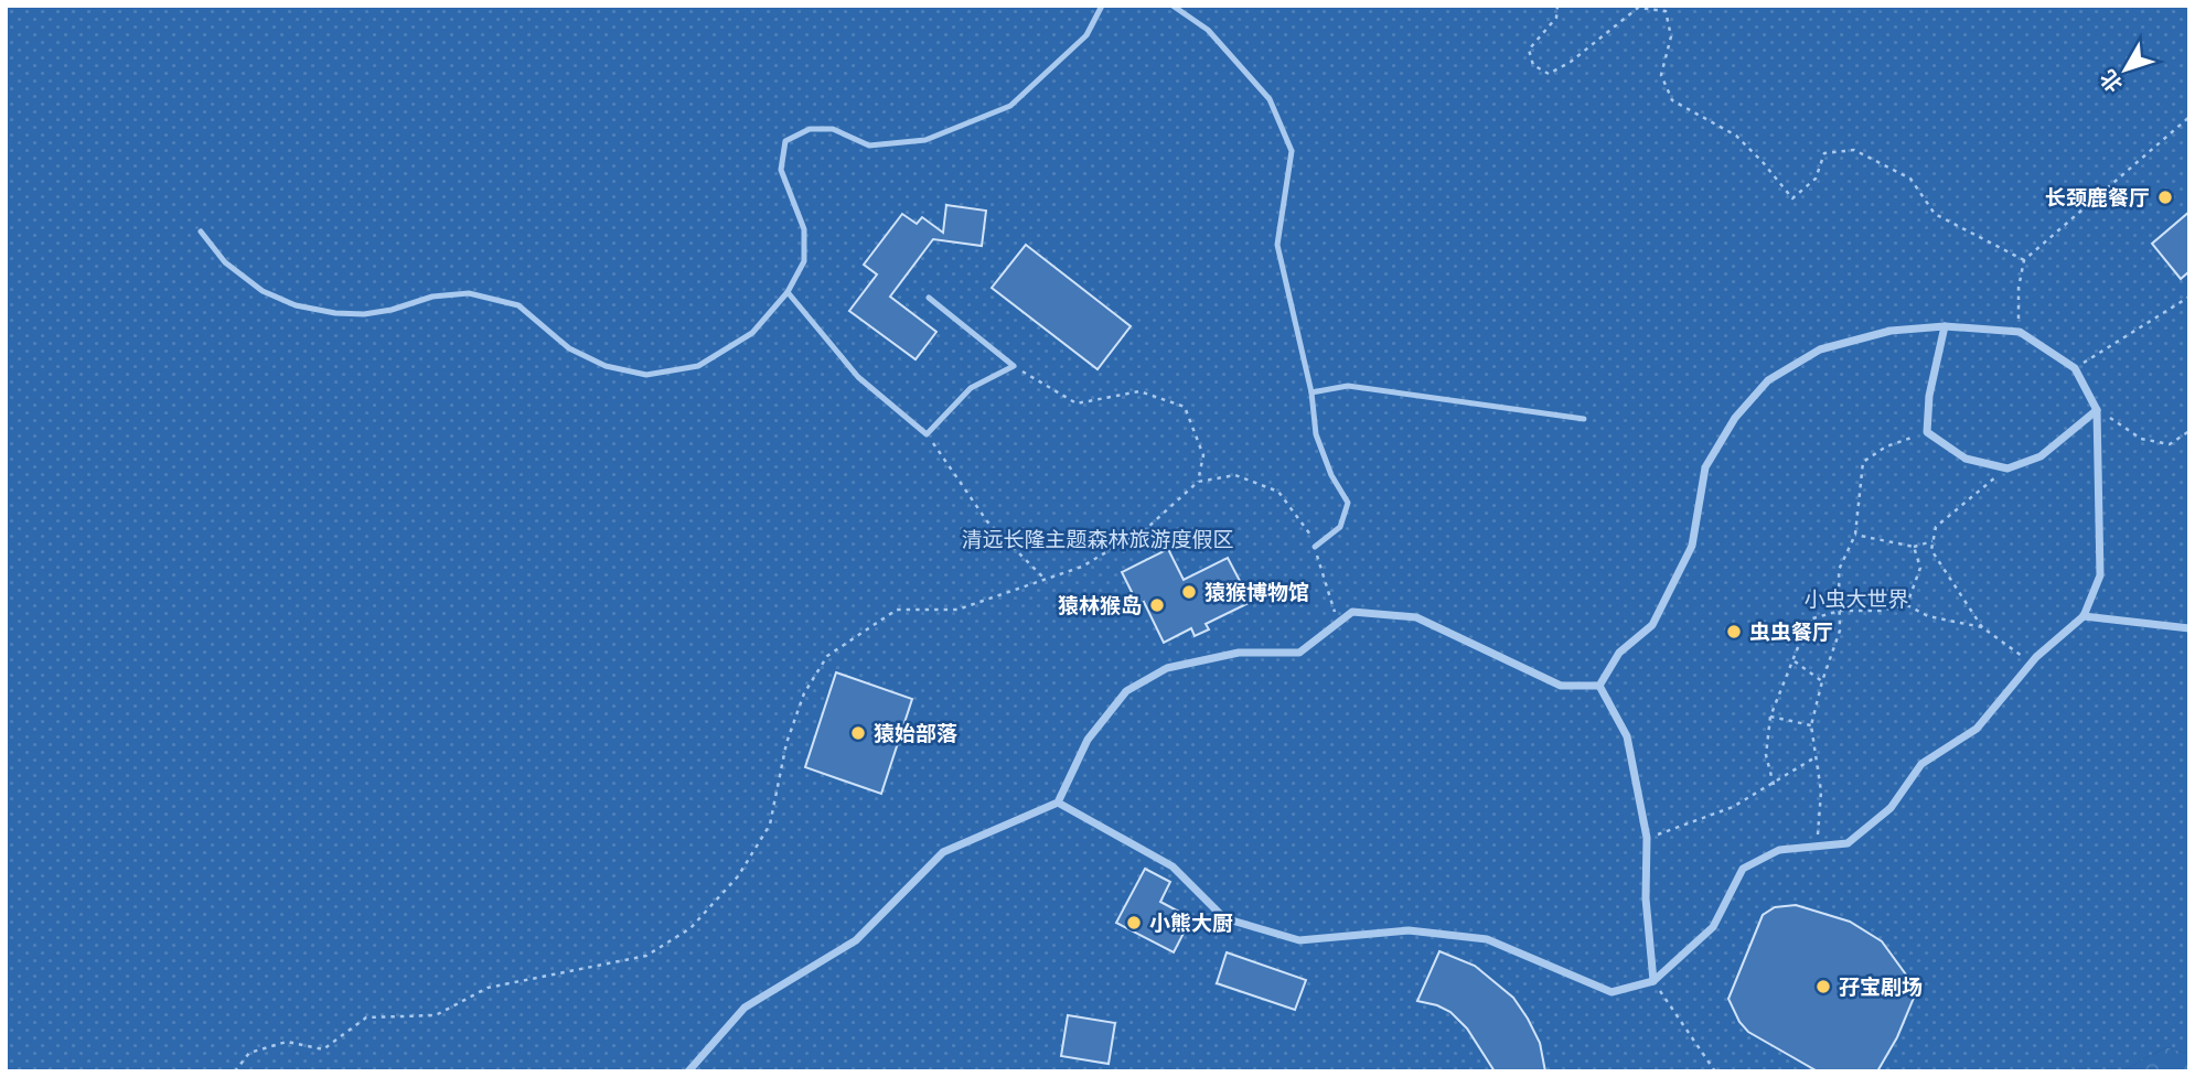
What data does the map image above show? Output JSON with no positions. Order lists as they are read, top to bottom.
{
  "parks": ["清远长隆主题森林旅游度假区", "小虫大世界"],
  "places": [
    "长颈鹿餐厅",
    "猿猴博物馆",
    "猿林猴岛",
    "虫虫餐厅",
    "猿始部落",
    "小熊大厨",
    "孖宝剧场"
  ],
  "north": "bottom left"
}
